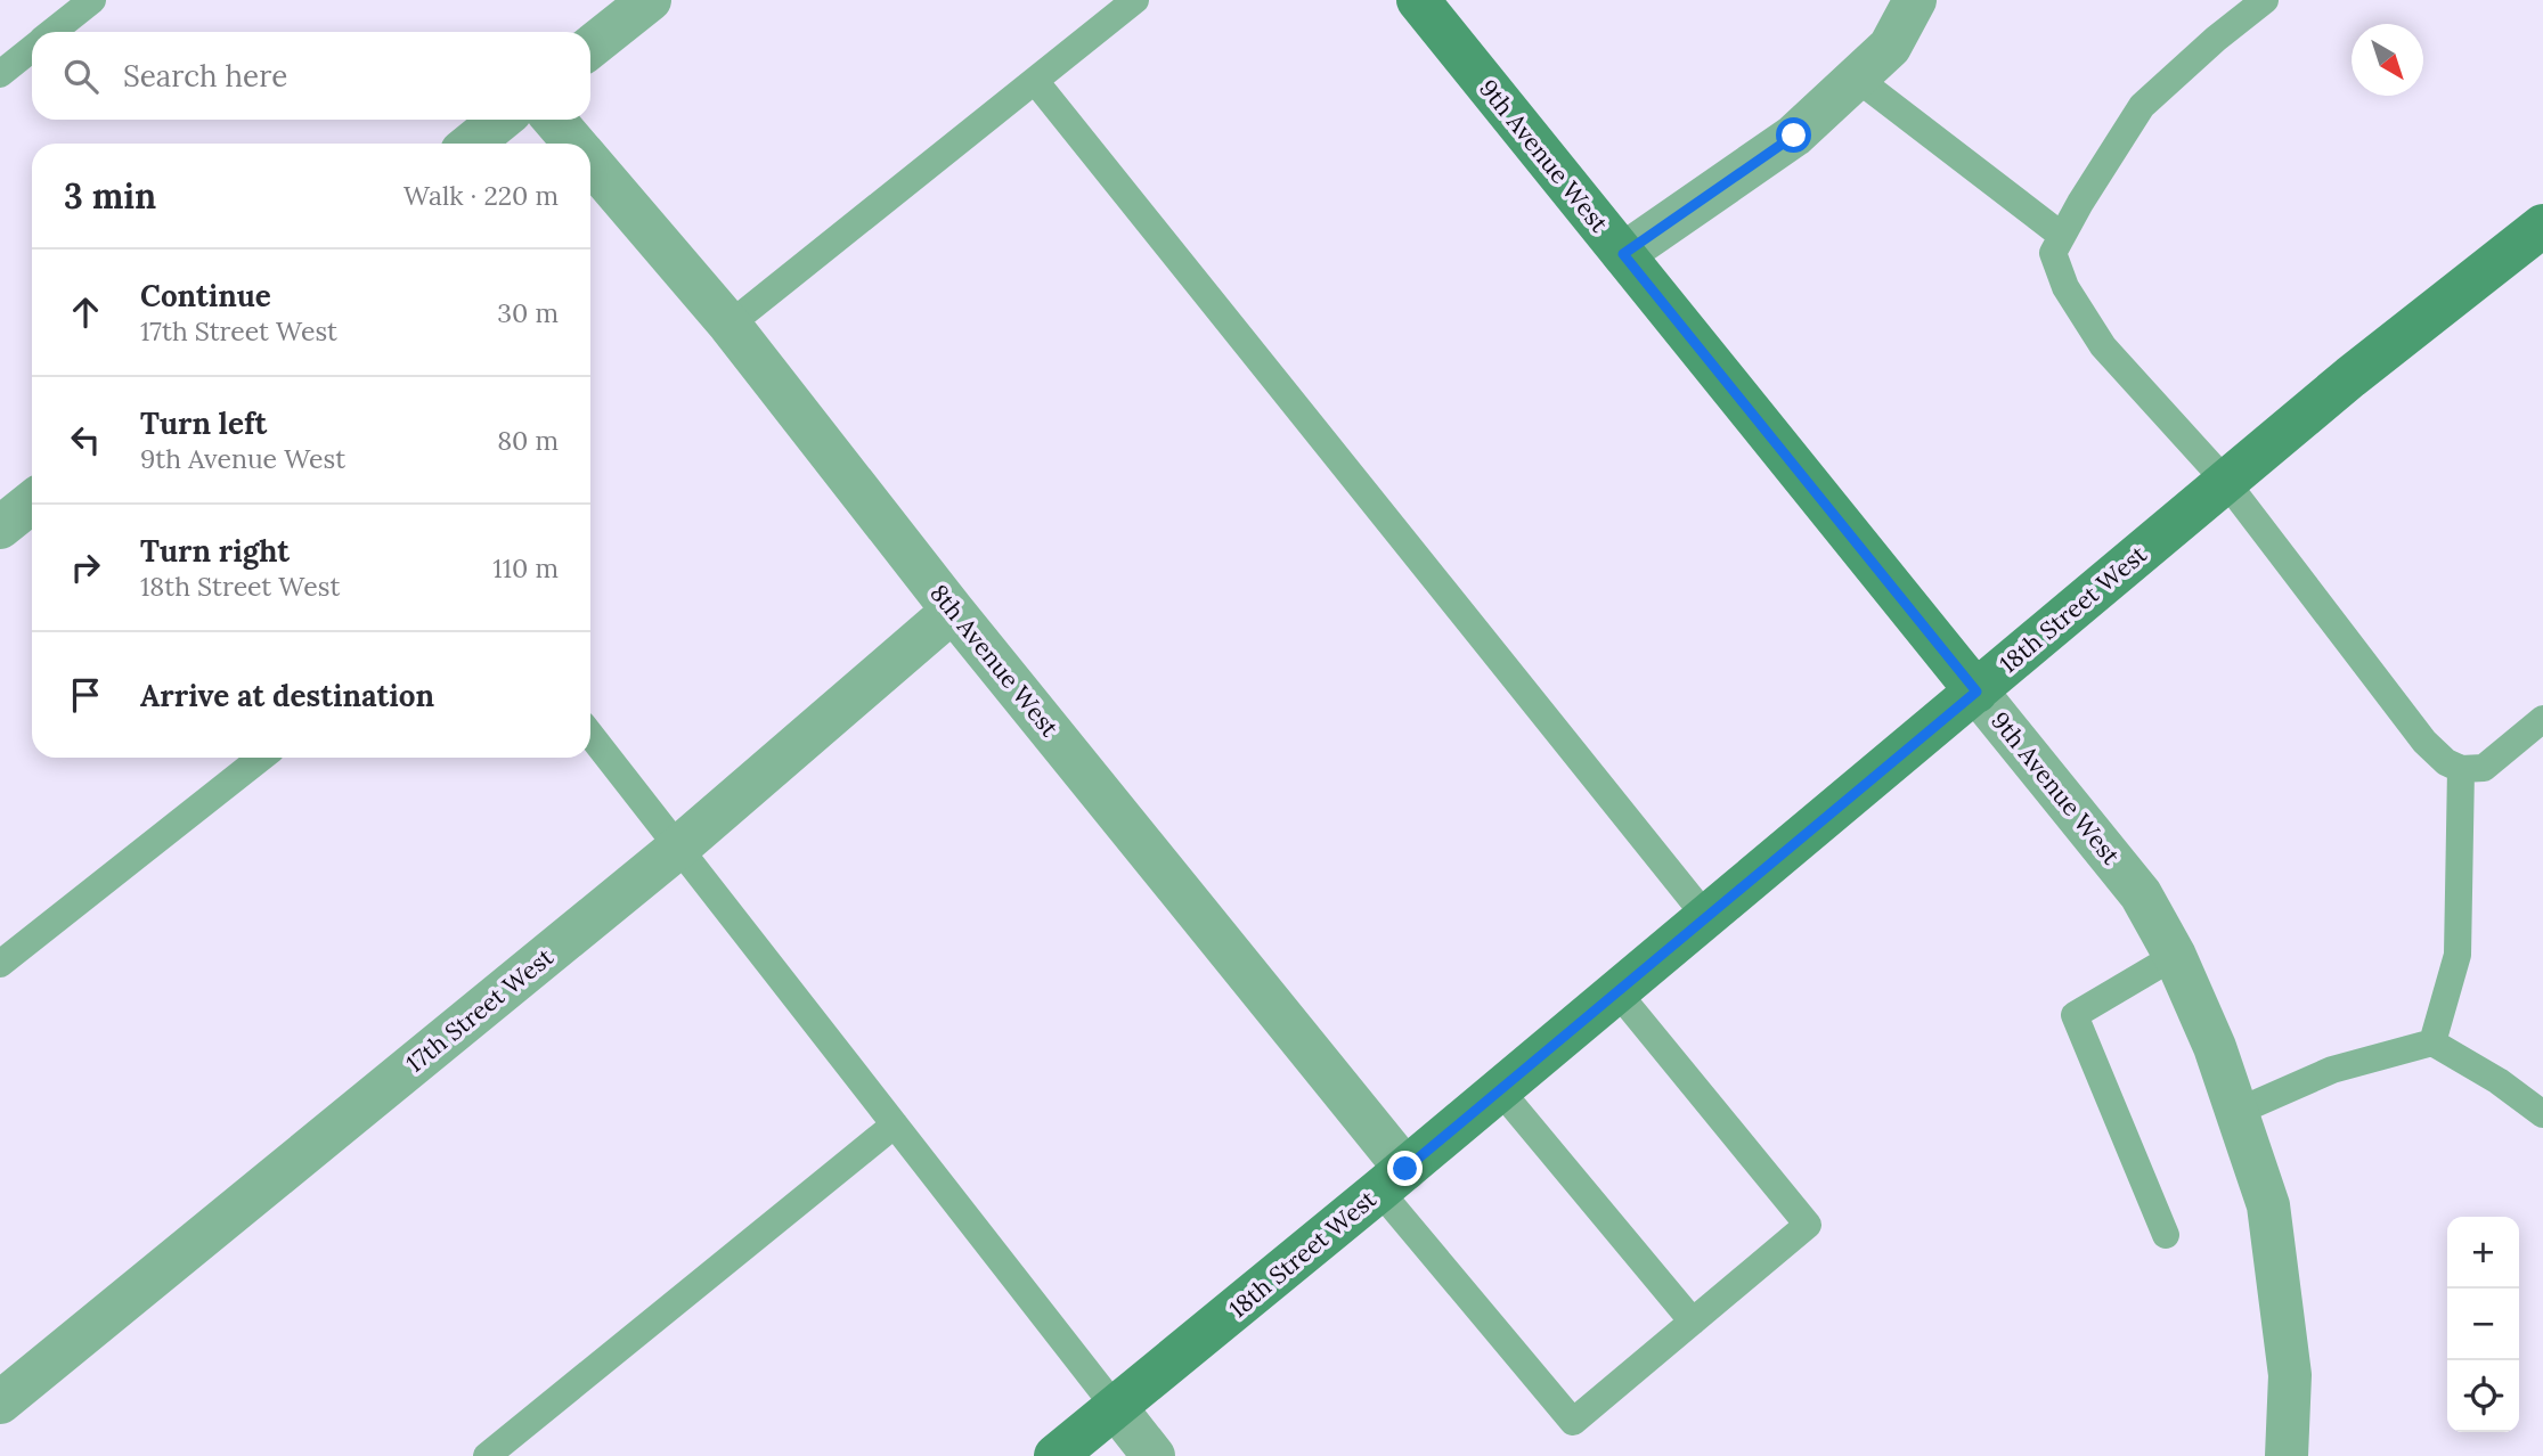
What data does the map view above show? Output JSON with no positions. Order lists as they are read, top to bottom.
{
  "streets": {
    "street": [
      "9th Avenue West",
      "18th Street West",
      "8th Avenue West",
      "17th Street West"
    ]
  },
  "crossings": [
    ["9th Avenue West", "18th Street West"],
    ["18th Street West", "8th Avenue West"],
    ["8th Avenue West", "17th Street West"]
  ],
  "north": "bottom right",
  "page": {
    "search": "Search here",
    "heading": ["3 min", "Walk · 220 m"],
    "list": [
      ["Continue", "17th Street West", "30 m"],
      ["Turn left", "9th Avenue West", "80 m"],
      ["Turn right", "18th Street West", "110 m"],
      "Arrive at destination"
    ],
    "map_buttons": ["+", "−"]
  }
}
